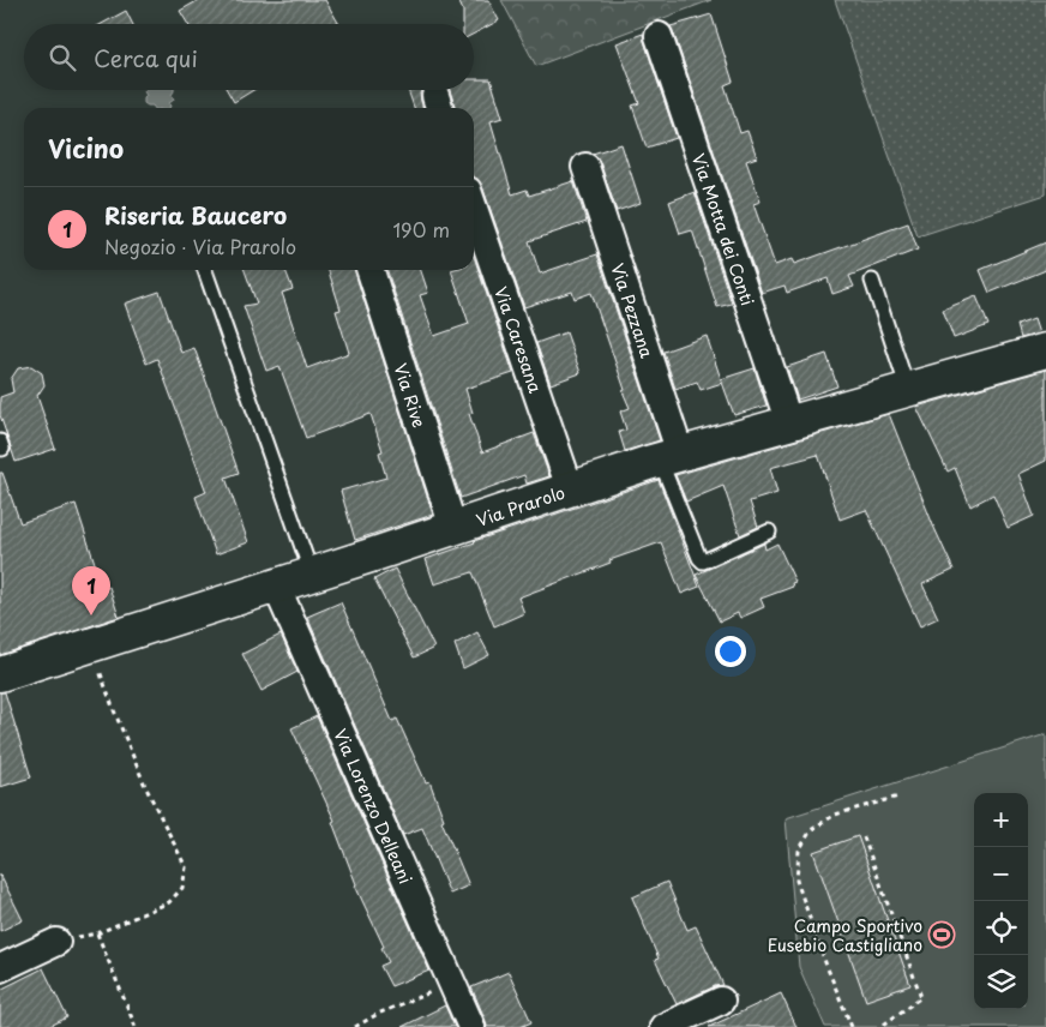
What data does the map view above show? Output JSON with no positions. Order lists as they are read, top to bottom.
{
  "streets": {
    "street": [
      "Via Motta dei Conti",
      "Via Pezzana",
      "Via Caresana",
      "Via Rive",
      "Via Prarolo",
      "Via Lorenzo Delleani"
    ]
  },
  "crossings": [
    ["Via Motta dei Conti", "Via Prarolo"],
    ["Via Pezzana", "Via Prarolo"],
    ["Via Caresana", "Via Prarolo"],
    ["Via Rive", "Via Prarolo"],
    ["Via Prarolo", "Via Lorenzo Delleani"]
  ],
  "places": {
    "sports": ["Campo Sportivo Eusebio Castigliano"]
  },
  "page": {
    "search": "Cerca qui",
    "heading": "Vicino",
    "list": [
      {
        "mark": "1",
        "name": "Riseria Baucero",
        "note": "Negozio · Via Prarolo",
        "value": "190 m"
      }
    ],
    "pins": "1",
    "map_buttons": ["+", "−"]
  }
}
